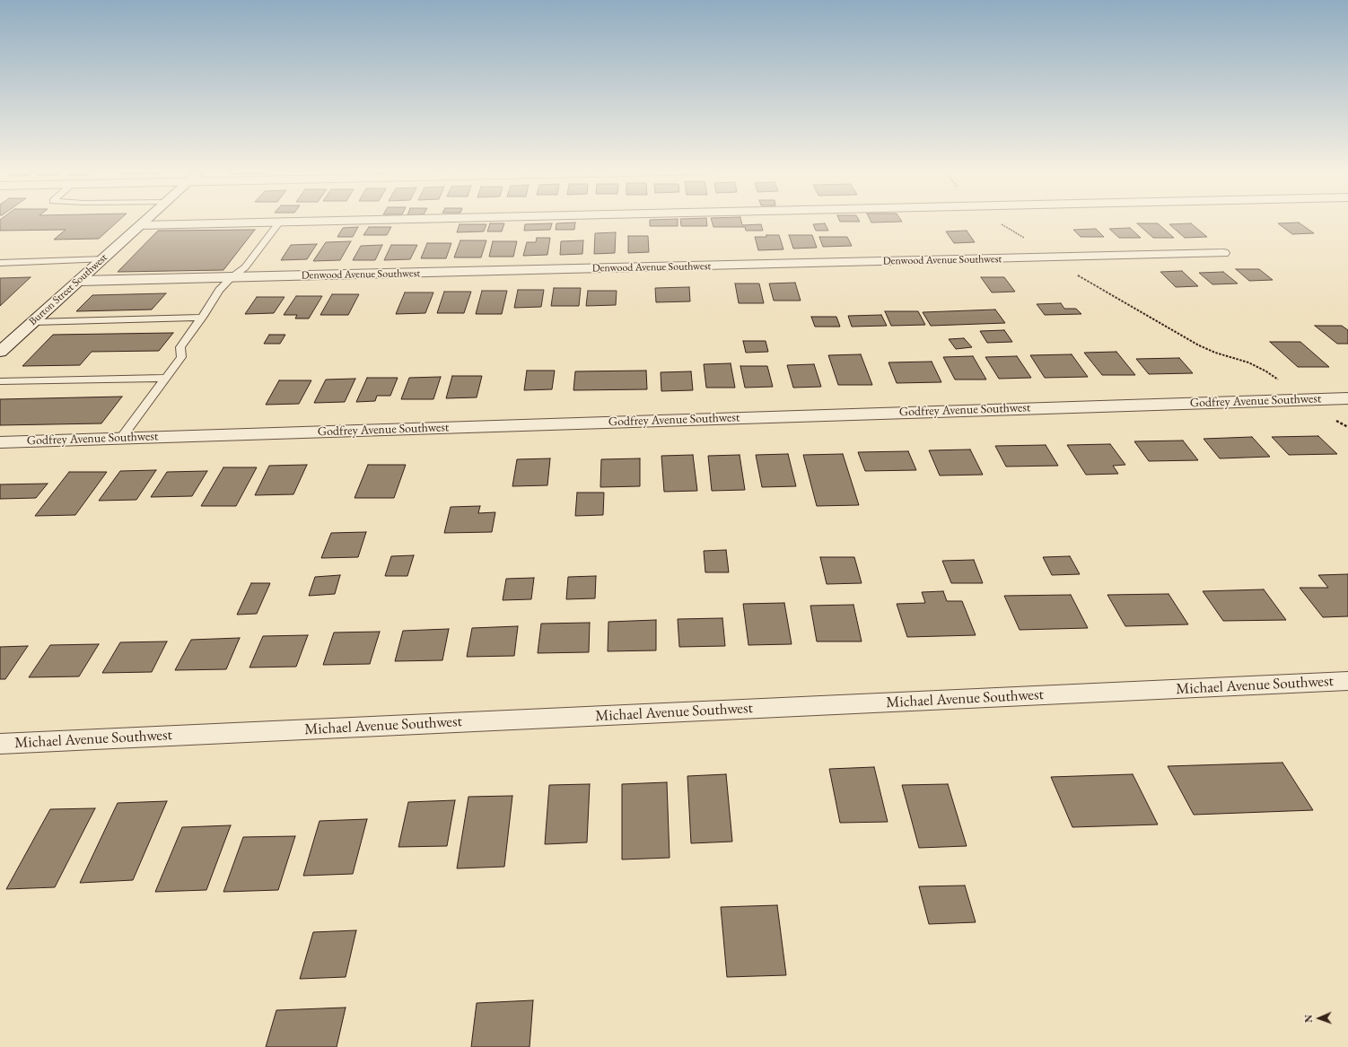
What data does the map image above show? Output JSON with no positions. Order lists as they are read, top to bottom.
{
  "streets": {
    "street": [
      "Denwood Avenue Southwest",
      "Burton Street Southwest",
      "Godfrey Avenue Southwest",
      "Michael Avenue Southwest"
    ]
  },
  "crossings": [
    ["Denwood Avenue Southwest", "Burton Street Southwest"]
  ],
  "north": "left"
}
